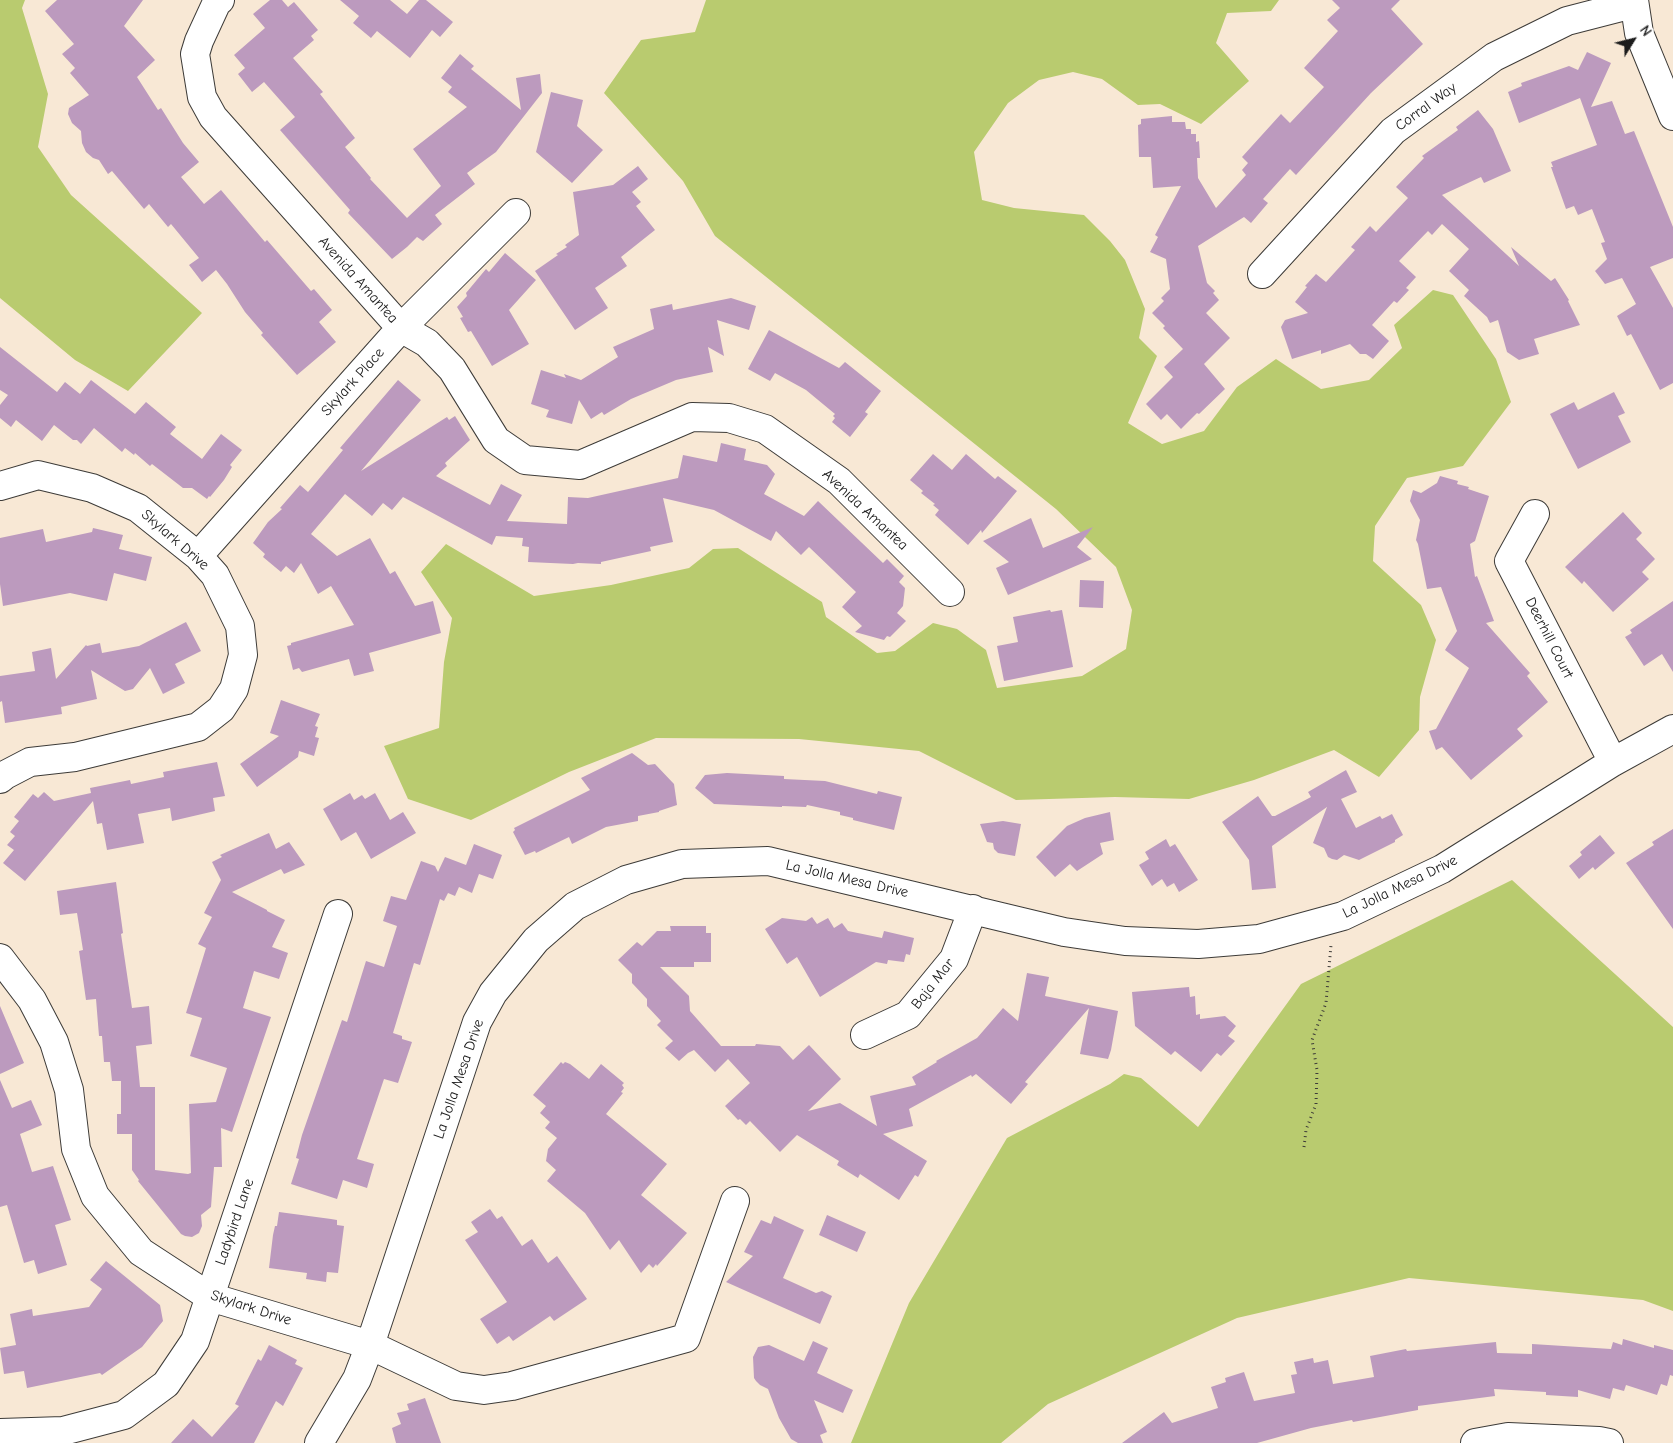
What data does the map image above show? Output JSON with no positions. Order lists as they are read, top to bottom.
{
  "streets": {
    "street": [
      "Corral Way",
      "Avenida Amantea",
      "Skylark Place",
      "Skylark Drive",
      "Deerhill Court",
      "La Jolla Mesa Drive",
      "Baja Mar",
      "Ladybird Lane"
    ]
  },
  "crossings": [
    ["Avenida Amantea", "Skylark Place"],
    ["Skylark Place", "Skylark Drive"],
    ["Skylark Drive", "La Jolla Mesa Drive"],
    ["Skylark Drive", "Ladybird Lane"],
    ["Deerhill Court", "La Jolla Mesa Drive"],
    ["La Jolla Mesa Drive", "Baja Mar"]
  ],
  "north": "top right"
}
